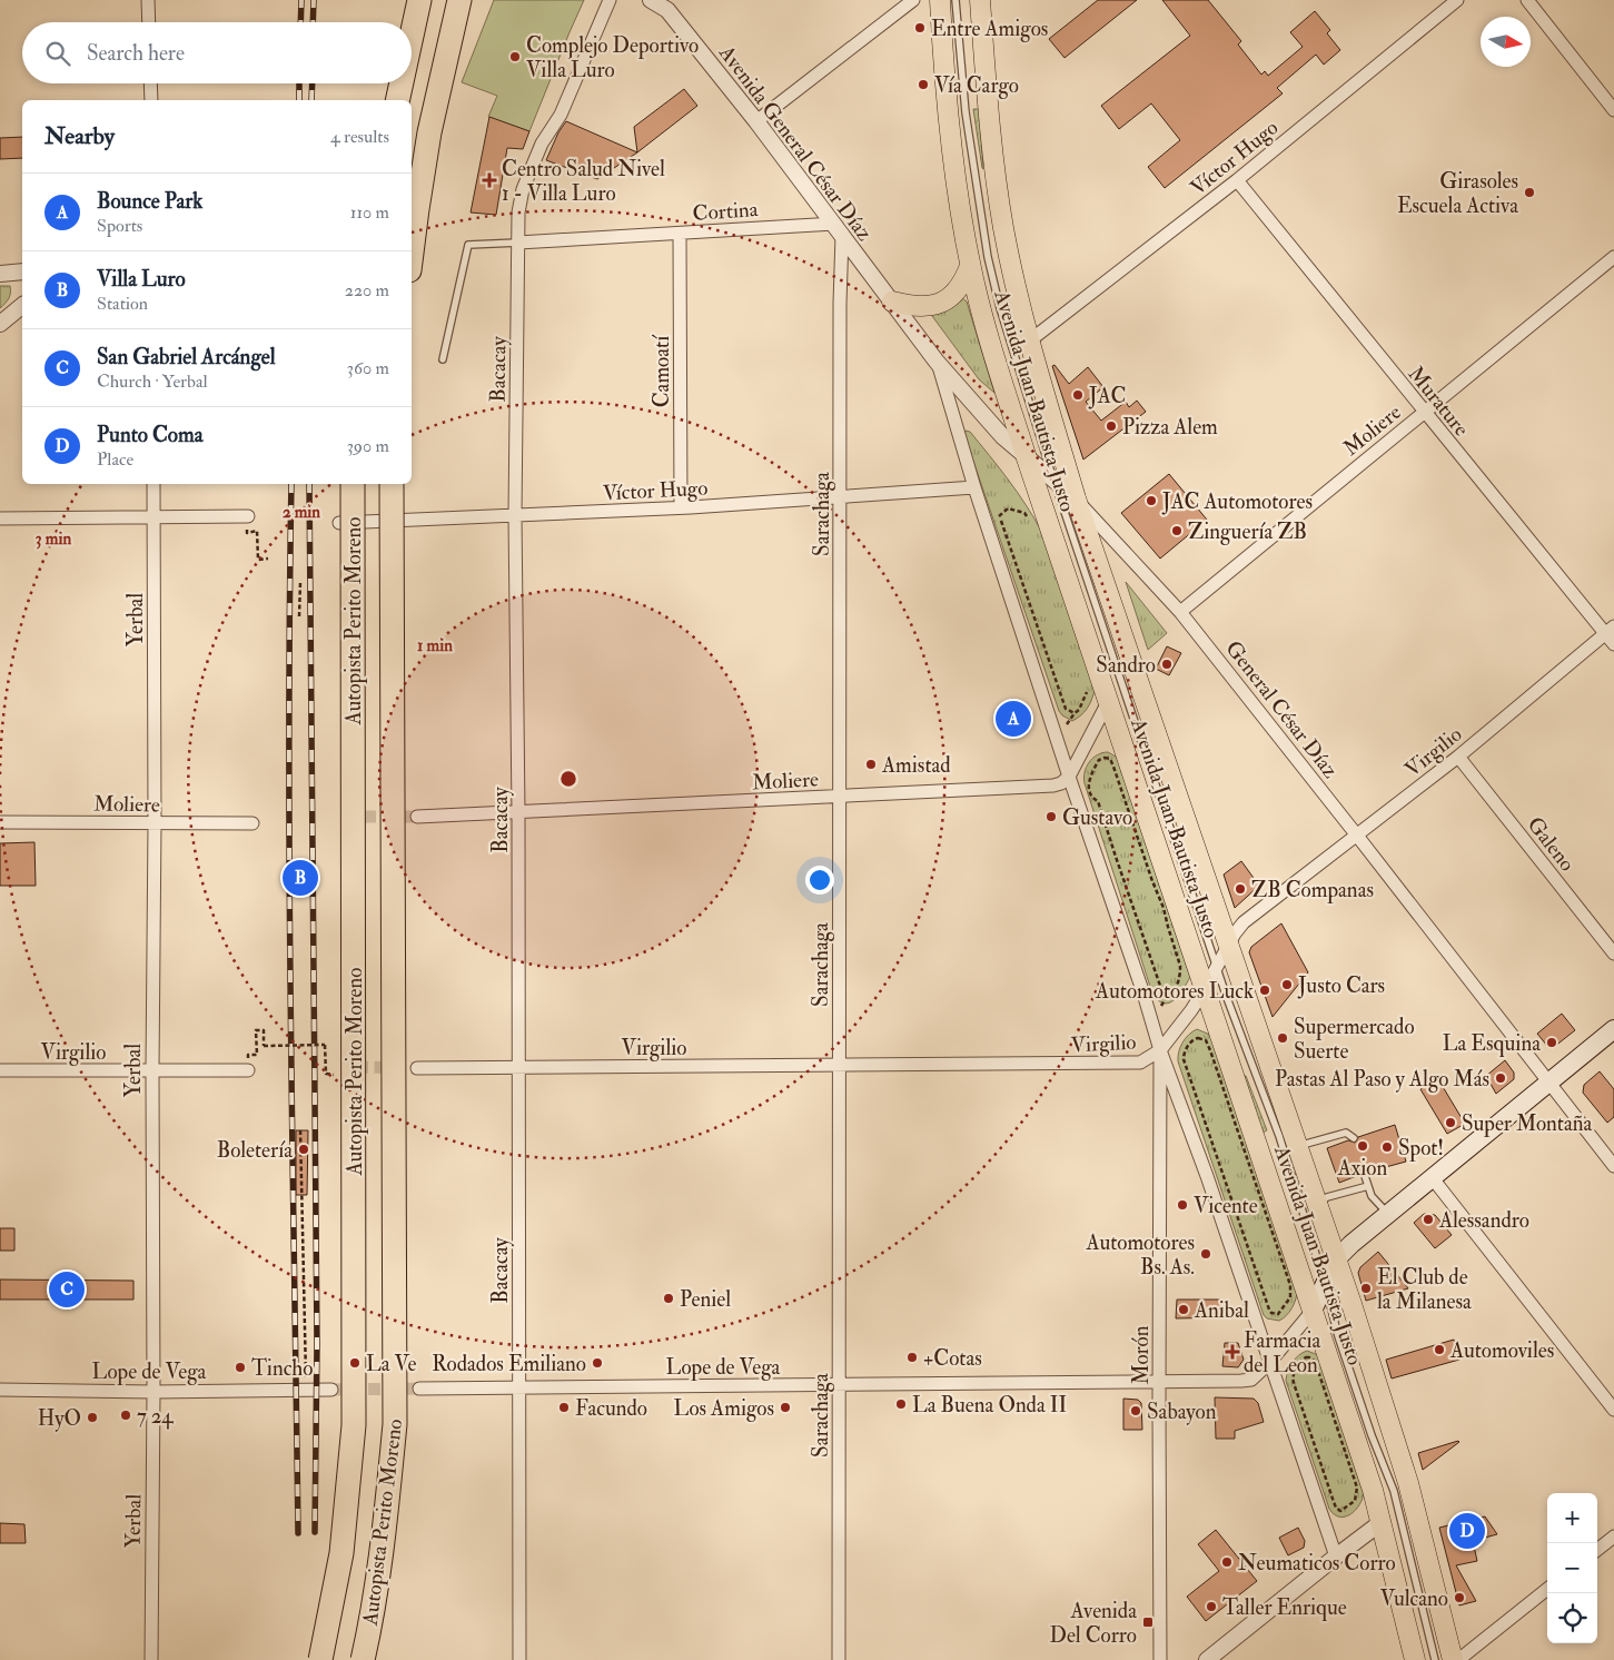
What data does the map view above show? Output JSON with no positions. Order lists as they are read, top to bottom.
{
  "streets": {
    "highway": ["Autopista Perito Moreno"],
    "main road": ["Avenida Juan Bautista Justo"],
    "street": [
      "Avenida General César Díaz",
      "Víctor Hugo",
      "Cortina",
      "Bacacay",
      "Camoatí",
      "Murature",
      "Moliere",
      "Sarachaga",
      "Yerbal",
      "General César Díaz",
      "Virgilio",
      "Galeno",
      "Morón",
      "Lope de Vega"
    ]
  },
  "crossings": [
    ["Avenida General César Díaz", "Cortina"],
    ["Avenida General César Díaz", "Sarachaga"],
    ["Avenida General César Díaz", "General César Díaz"],
    ["Víctor Hugo", "Bacacay"],
    ["Víctor Hugo", "Camoatí"],
    ["Víctor Hugo", "Avenida Juan Bautista Justo"],
    ["Víctor Hugo", "Murature"],
    ["Víctor Hugo", "Sarachaga"],
    ["Cortina", "Bacacay"],
    ["Cortina", "Camoatí"],
    ["Cortina", "Sarachaga"],
    ["Bacacay", "Moliere"],
    ["Bacacay", "Virgilio"],
    ["Bacacay", "Lope de Vega"],
    ["Avenida Juan Bautista Justo", "General César Díaz"],
    ["Avenida Juan Bautista Justo", "Virgilio"],
    ["Avenida Juan Bautista Justo", "Lope de Vega"],
    ["Murature", "Moliere"],
    ["Murature", "Virgilio"],
    ["Moliere", "Sarachaga"],
    ["Moliere", "Yerbal"],
    ["Moliere", "General César Díaz"],
    ["Sarachaga", "Virgilio"],
    ["Sarachaga", "Lope de Vega"],
    ["Yerbal", "Virgilio"],
    ["Yerbal", "Lope de Vega"],
    ["General César Díaz", "Virgilio"],
    ["Virgilio", "Galeno"],
    ["Virgilio", "Morón"],
    ["Morón", "Lope de Vega"]
  ],
  "places": {
    "other": [
      "Entre Amigos",
      "Complejo Deportivo Villa Luro",
      "Vía Cargo",
      "Girasoles Escuela Activa",
      "JAC",
      "Pizza Alem",
      "JAC Automotores",
      "Zinguería ZB",
      "Sandro",
      "Amistad",
      "Gustavo",
      "ZB Companas",
      "Justo Cars",
      "Automotores Luck",
      "Supermercado Suerte",
      "La Esquina",
      "Pastas Al Paso y Algo Más",
      "Super Montaña",
      "Axion",
      "Spot!",
      "Boletería",
      "Vicente",
      "Alessandro",
      "Automotores Bs. As.",
      "El Club de la Milanesa",
      "Peniel",
      "Anibal",
      "Automoviles",
      "+Cotas",
      "La Ve",
      "Rodados Emiliano",
      "Tincho",
      "La Buena Onda II",
      "Facundo",
      "Los Amigos",
      "Sabayon",
      "7 24",
      "HyO",
      "Neumaticos Corro",
      "Vulcano",
      "Taller Enrique"
    ],
    "health": ["Centro Salud Nivel 1 - Villa Luro", "Farmacia del Leon"],
    "transit": ["Avenida Del Corro"]
  },
  "north": "right",
  "page": {
    "search": "Search here",
    "heading": ["Nearby", "4 results"],
    "list": [
      {
        "mark": "A",
        "name": "Bounce Park",
        "note": "Sports",
        "value": "110 m"
      },
      {
        "mark": "B",
        "name": "Villa Luro",
        "note": "Station",
        "value": "220 m"
      },
      {
        "mark": "C",
        "name": "San Gabriel Arcángel",
        "note": "Church · Yerbal",
        "value": "360 m"
      },
      {
        "mark": "D",
        "name": "Punto Coma",
        "note": "Place",
        "value": "390 m"
      }
    ],
    "pins": [
      "A",
      "B",
      "C",
      "D"
    ],
    "map_buttons": ["+", "−"]
  },
  "rings": ["2 min", "3 min", "1 min"]
}
